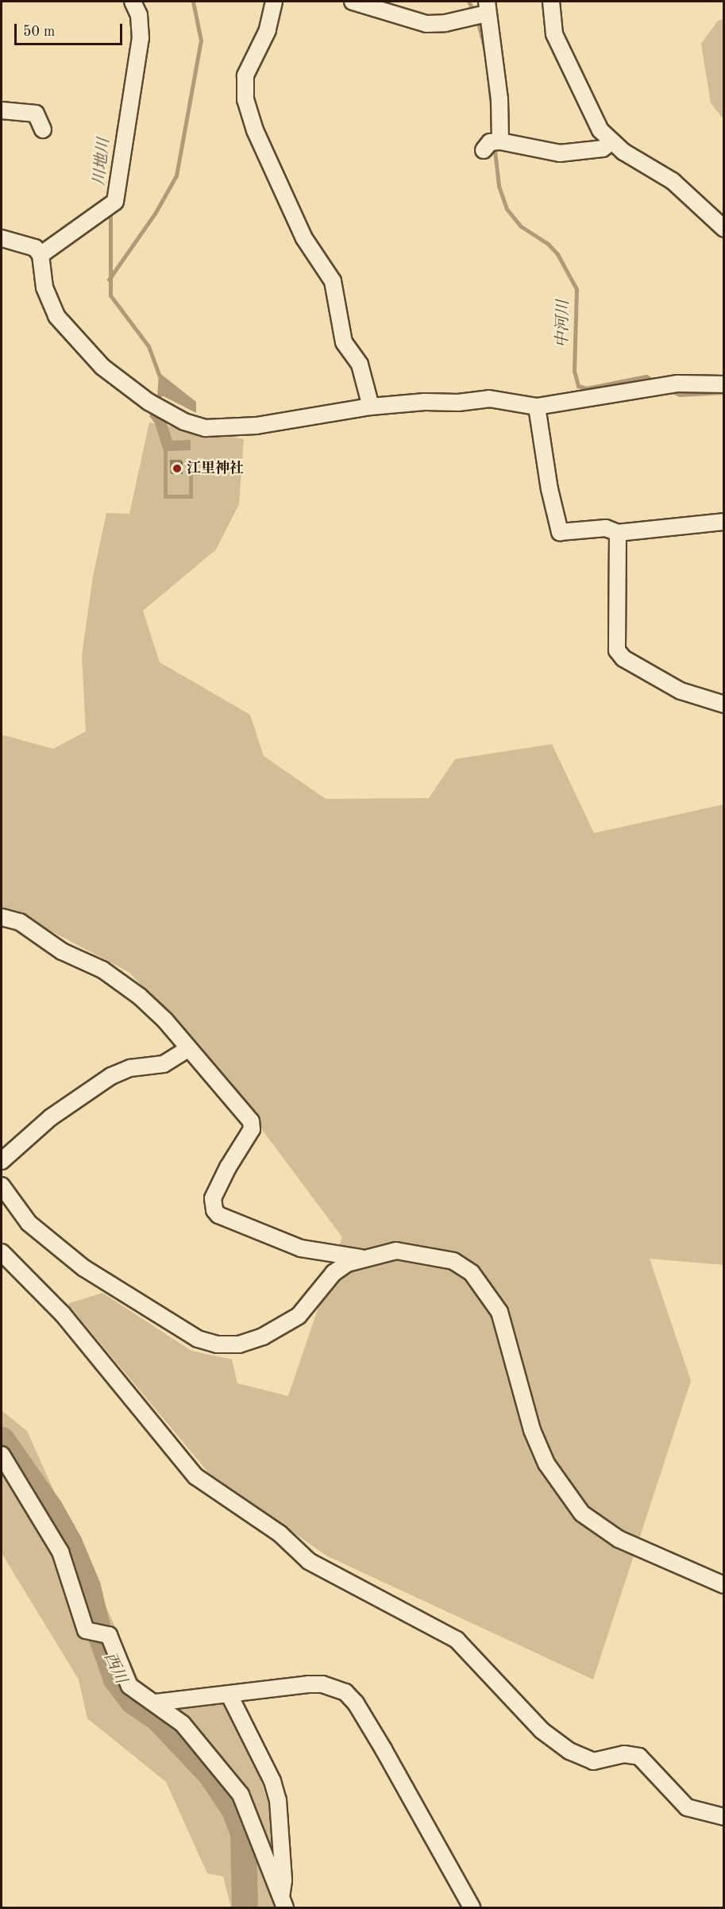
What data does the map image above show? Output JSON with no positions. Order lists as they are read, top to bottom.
{
  "water": ["川地川", "中河川", "西川"],
  "places": ["江里神社"],
  "scale_bar": "50 m"
}
